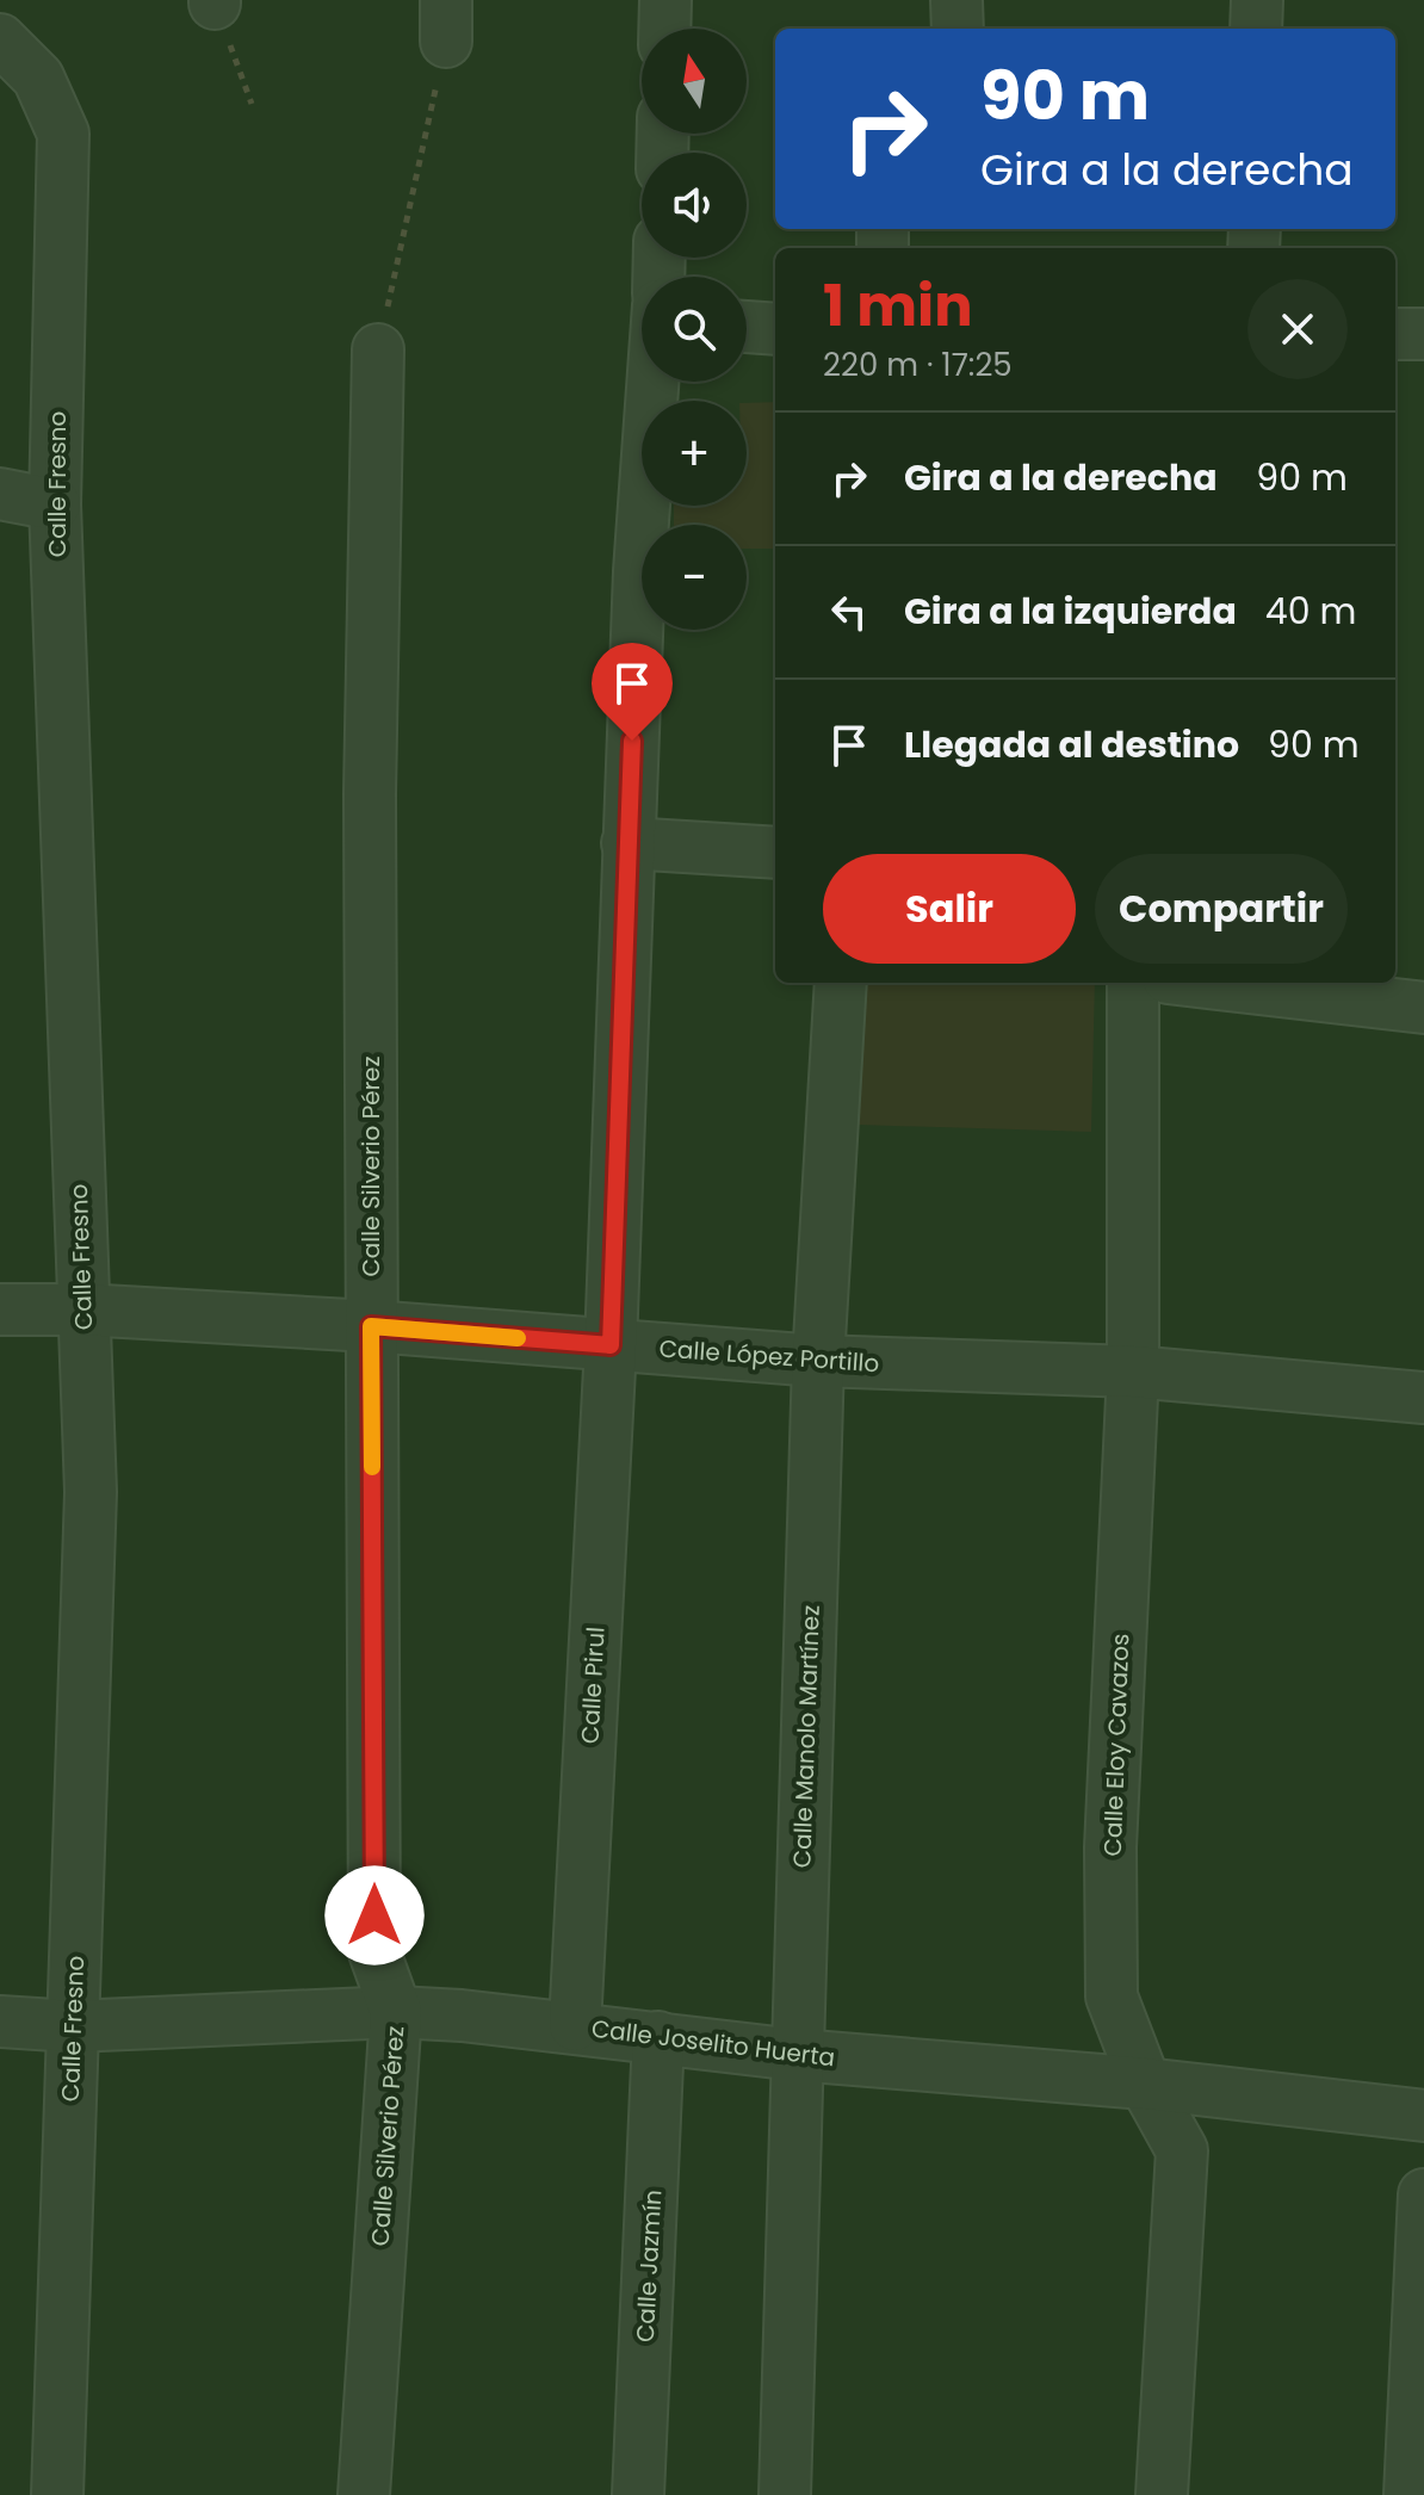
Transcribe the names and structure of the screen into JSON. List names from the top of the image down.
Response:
{
  "streets": {
    "street": [
      "Calle Fresno",
      "Calle Silverio Pérez",
      "Calle López Portillo",
      "Calle Pirul",
      "Calle Manolo Martínez",
      "Calle Eloy Cavazos",
      "Calle Joselito Huerta",
      "Calle Jazmín"
    ]
  },
  "crossings": [
    ["Calle Fresno", "Calle López Portillo"],
    ["Calle Fresno", "Calle Joselito Huerta"],
    ["Calle Silverio Pérez", "Calle López Portillo"],
    ["Calle Silverio Pérez", "Calle Joselito Huerta"],
    ["Calle López Portillo", "Calle Pirul"],
    ["Calle López Portillo", "Calle Manolo Martínez"],
    ["Calle López Portillo", "Calle Eloy Cavazos"],
    ["Calle Pirul", "Calle Joselito Huerta"],
    ["Calle Manolo Martínez", "Calle Joselito Huerta"],
    ["Calle Eloy Cavazos", "Calle Joselito Huerta"],
    ["Calle Joselito Huerta", "Calle Jazmín"]
  ],
  "north": "top",
  "page": {
    "map_buttons": ["+", "−"],
    "turn": ["90 m", "Gira a la derecha"],
    "heading": ["1 min", "220 m · 17:25"],
    "list": [
      {
        "name": "Gira a la derecha",
        "value": "90 m"
      },
      {
        "name": "Gira a la izquierda",
        "value": "40 m"
      },
      {
        "name": "Llegada al destino",
        "value": "90 m"
      }
    ],
    "buttons": ["Salir", "Compartir"]
  }
}
